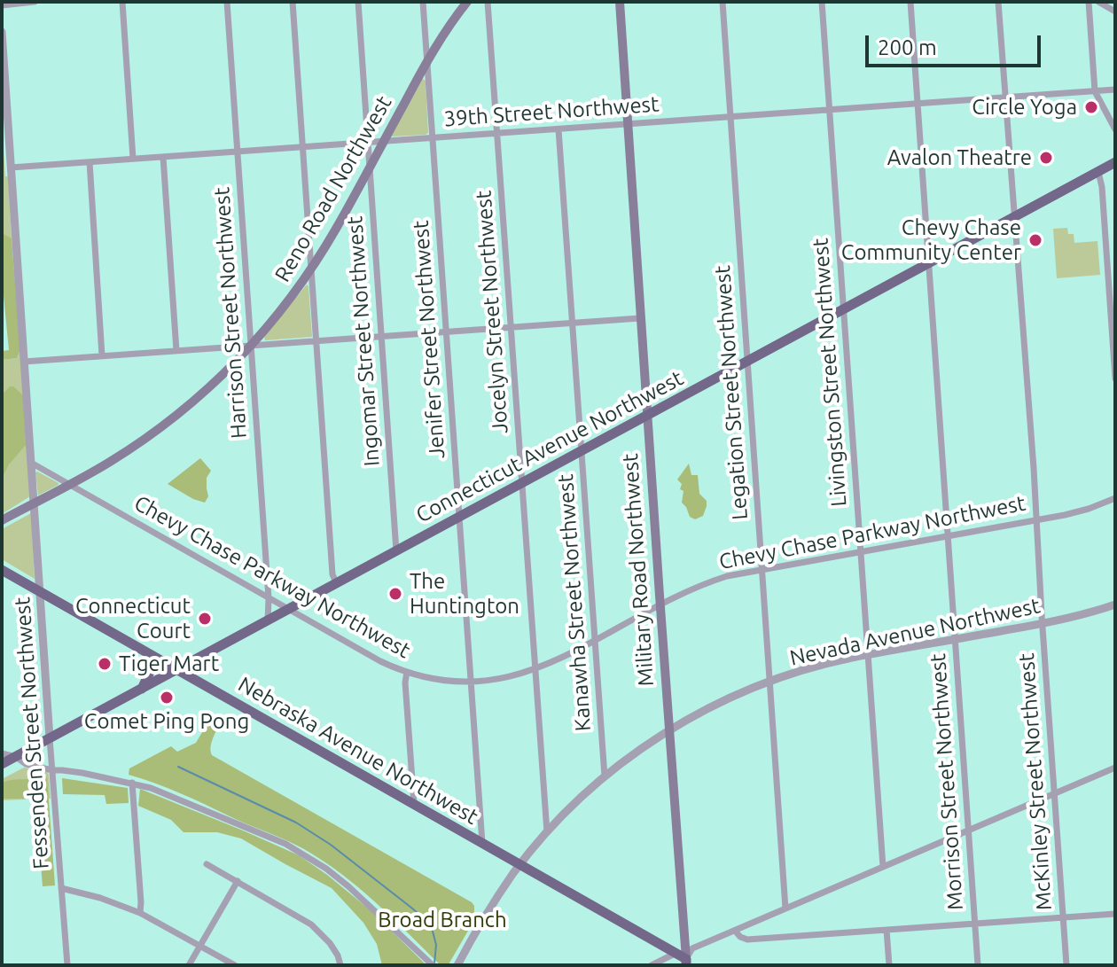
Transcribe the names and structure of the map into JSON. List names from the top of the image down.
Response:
{
  "streets": {
    "main road": [
      "Reno Road Northwest",
      "Connecticut Avenue Northwest",
      "Military Road Northwest",
      "Nebraska Avenue Northwest"
    ],
    "street": [
      "39th Street Northwest",
      "Jocelyn Street Northwest",
      "Harrison Street Northwest",
      "Jenifer Street Northwest",
      "Ingomar Street Northwest",
      "Livingston Street Northwest",
      "Legation Street Northwest",
      "Chevy Chase Parkway Northwest",
      "Kanawha Street Northwest",
      "Nevada Avenue Northwest",
      "Fessenden Street Northwest",
      "Morrison Street Northwest",
      "McKinley Street Northwest"
    ]
  },
  "crossings": [
    ["39th Street Northwest", "Reno Road Northwest"],
    ["39th Street Northwest", "Jocelyn Street Northwest"],
    ["39th Street Northwest", "Harrison Street Northwest"],
    ["39th Street Northwest", "Jenifer Street Northwest"],
    ["39th Street Northwest", "Ingomar Street Northwest"],
    ["39th Street Northwest", "Livingston Street Northwest"],
    ["39th Street Northwest", "Legation Street Northwest"],
    ["39th Street Northwest", "Military Road Northwest"],
    ["39th Street Northwest", "Kanawha Street Northwest"],
    ["39th Street Northwest", "Fessenden Street Northwest"],
    ["39th Street Northwest", "Morrison Street Northwest"],
    ["39th Street Northwest", "McKinley Street Northwest"],
    ["Reno Road Northwest", "Harrison Street Northwest"],
    ["Reno Road Northwest", "Jenifer Street Northwest"],
    ["Reno Road Northwest", "Ingomar Street Northwest"],
    ["Reno Road Northwest", "Chevy Chase Parkway Northwest"],
    ["Reno Road Northwest", "Fessenden Street Northwest"],
    ["Jocelyn Street Northwest", "Connecticut Avenue Northwest"],
    ["Jocelyn Street Northwest", "Chevy Chase Parkway Northwest"],
    ["Jocelyn Street Northwest", "Nevada Avenue Northwest"],
    ["Harrison Street Northwest", "Connecticut Avenue Northwest"],
    ["Harrison Street Northwest", "Chevy Chase Parkway Northwest"],
    ["Jenifer Street Northwest", "Connecticut Avenue Northwest"],
    ["Jenifer Street Northwest", "Chevy Chase Parkway Northwest"],
    ["Jenifer Street Northwest", "Nebraska Avenue Northwest"],
    ["Ingomar Street Northwest", "Connecticut Avenue Northwest"],
    ["Livingston Street Northwest", "Connecticut Avenue Northwest"],
    ["Livingston Street Northwest", "Chevy Chase Parkway Northwest"],
    ["Livingston Street Northwest", "Nevada Avenue Northwest"],
    ["Legation Street Northwest", "Connecticut Avenue Northwest"],
    ["Legation Street Northwest", "Chevy Chase Parkway Northwest"],
    ["Legation Street Northwest", "Nevada Avenue Northwest"],
    ["Connecticut Avenue Northwest", "Chevy Chase Parkway Northwest"],
    ["Connecticut Avenue Northwest", "Military Road Northwest"],
    ["Connecticut Avenue Northwest", "Kanawha Street Northwest"],
    ["Connecticut Avenue Northwest", "Fessenden Street Northwest"],
    ["Connecticut Avenue Northwest", "Nebraska Avenue Northwest"],
    ["Connecticut Avenue Northwest", "Morrison Street Northwest"],
    ["Connecticut Avenue Northwest", "McKinley Street Northwest"],
    ["Chevy Chase Parkway Northwest", "Military Road Northwest"],
    ["Chevy Chase Parkway Northwest", "Kanawha Street Northwest"],
    ["Chevy Chase Parkway Northwest", "Fessenden Street Northwest"],
    ["Chevy Chase Parkway Northwest", "Morrison Street Northwest"],
    ["Chevy Chase Parkway Northwest", "McKinley Street Northwest"],
    ["Military Road Northwest", "Nevada Avenue Northwest"],
    ["Military Road Northwest", "Nebraska Avenue Northwest"],
    ["Kanawha Street Northwest", "Nevada Avenue Northwest"],
    ["Nevada Avenue Northwest", "Nebraska Avenue Northwest"],
    ["Nevada Avenue Northwest", "Morrison Street Northwest"],
    ["Nevada Avenue Northwest", "McKinley Street Northwest"],
    ["Fessenden Street Northwest", "Nebraska Avenue Northwest"]
  ],
  "parks": ["Broad Branch"],
  "places": [
    "Circle Yoga",
    "Avalon Theatre",
    "Chevy Chase Community Center",
    "The Huntington",
    "Connecticut Court",
    "Tiger Mart",
    "Comet Ping Pong"
  ],
  "scale_bar": "200 m"
}
